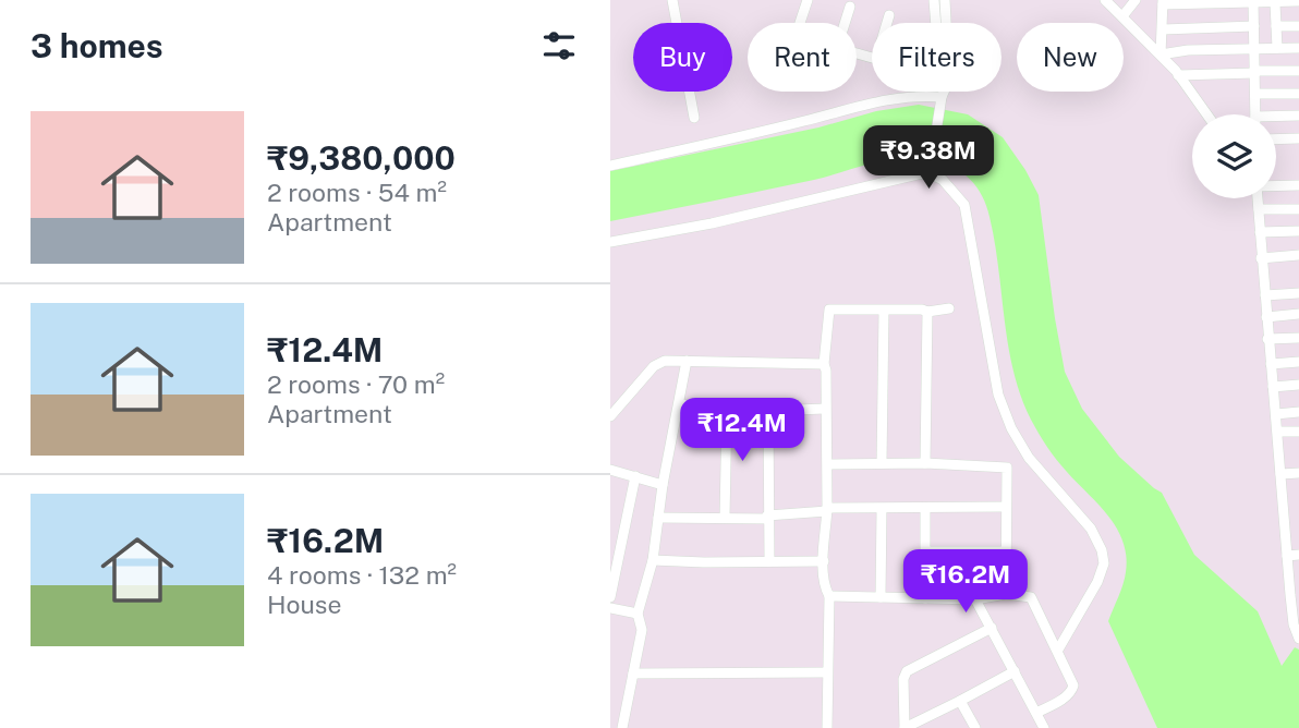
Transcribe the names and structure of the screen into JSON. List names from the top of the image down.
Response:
{
  "page": {
    "heading": "3 homes",
    "chip": [
      "Buy",
      "Rent",
      "Filters",
      "New"
    ],
    "list": [
      {
        "name": "₹9,380,000",
        "note": "2 rooms · 54 m² · Apartment"
      },
      {
        "name": "₹12.4M",
        "note": "2 rooms · 70 m² · Apartment"
      },
      {
        "name": "₹16.2M",
        "note": "4 rooms · 132 m² · House"
      }
    ],
    "price": ["₹9.38M", "₹12.4M", "₹16.2M"]
  }
}
